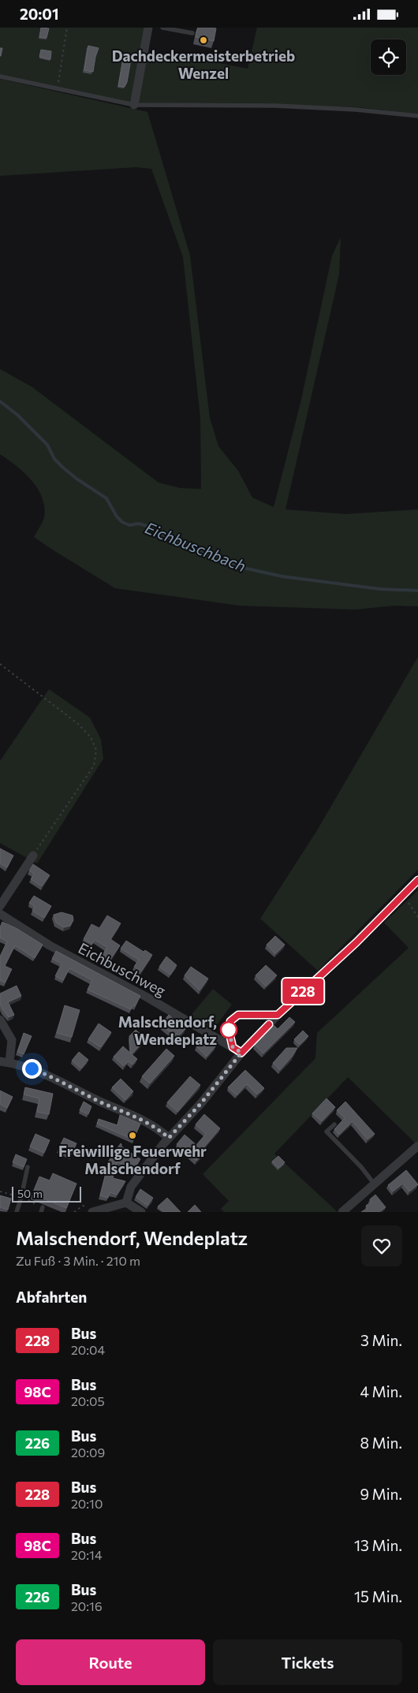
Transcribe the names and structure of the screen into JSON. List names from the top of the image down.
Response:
{
  "streets": {
    "street": ["Eichbuschweg"]
  },
  "water": ["Eichbuschbach"],
  "places": ["Dachdeckermeisterbetrieb Wenzel", "Malschendorf, Wendeplatz", "Freiwillige Feuerwehr Malschendorf"],
  "lines": ["bus line 228"],
  "scale_bar": "50 m",
  "page": {
    "status": "20:01",
    "on_map": "228",
    "scale": "50 m",
    "heading": [
      ["Malschendorf, Wendeplatz", "Zu Fuß · 3 Min. · 210 m"],
      "Abfahrten"
    ],
    "list": [
      {
        "mark": "228",
        "name": "Bus",
        "note": "20:04",
        "value": "3 Min."
      },
      {
        "mark": "98C",
        "name": "Bus",
        "note": "20:05",
        "value": "4 Min."
      },
      {
        "mark": "226",
        "name": "Bus",
        "note": "20:09",
        "value": "8 Min."
      },
      {
        "mark": "228",
        "name": "Bus",
        "note": "20:10",
        "value": "9 Min."
      },
      {
        "mark": "98C",
        "name": "Bus",
        "note": "20:14",
        "value": "13 Min."
      },
      {
        "mark": "226",
        "name": "Bus",
        "note": "20:16",
        "value": "15 Min."
      }
    ],
    "buttons": ["Route", "Tickets"]
  }
}
